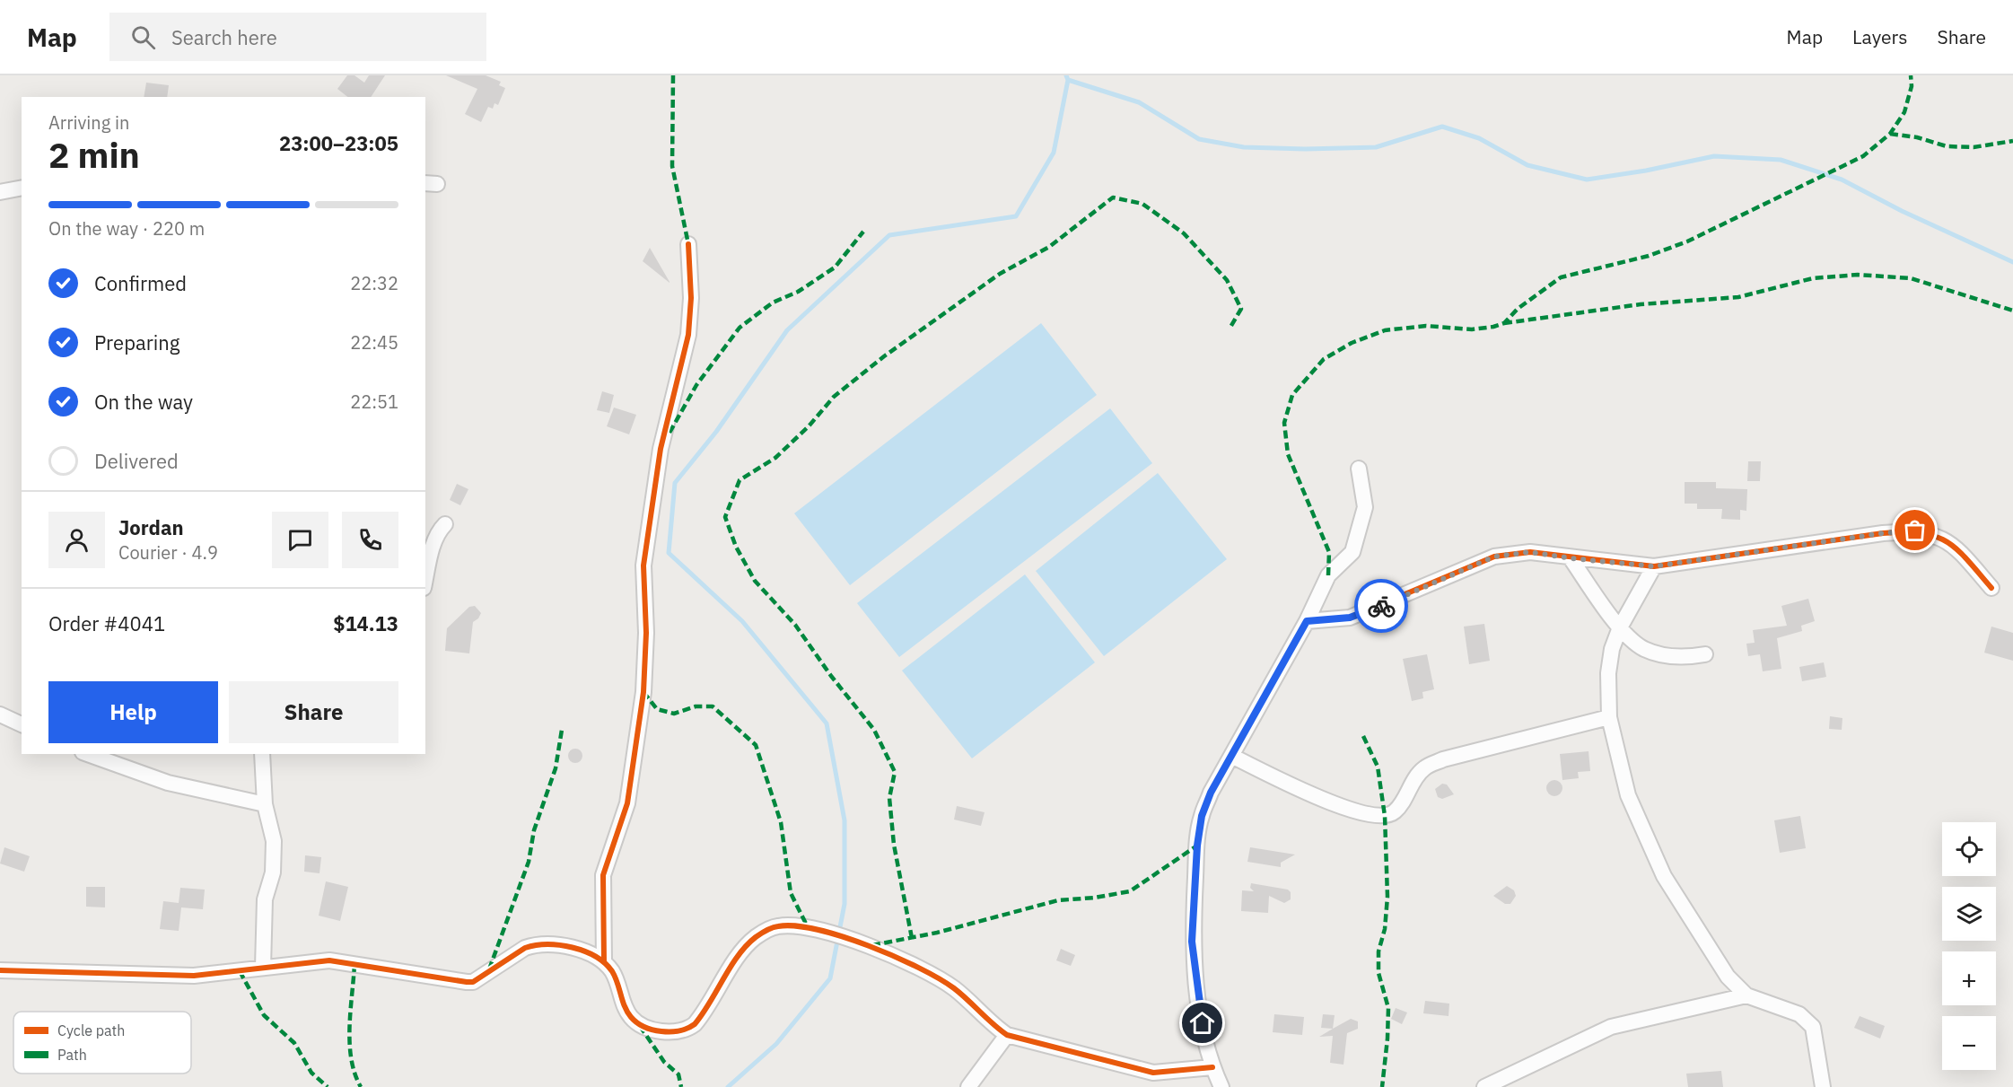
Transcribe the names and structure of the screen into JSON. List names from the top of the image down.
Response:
{
  "legend": ["Cycle path", "Path"],
  "page": {
    "header": "Map",
    "search": "Search here",
    "nav": ["Map", "Layers", "Share"],
    "heading": ["2 min", "Arriving in", "23:00–23:05"],
    "panel": [
      "Jordan",
      "Courier · 4.9",
      "Order #4041",
      "$14.13"
    ],
    "bar": "On the way · 220 m",
    "list": [
      ["Confirmed", "22:32"],
      ["Preparing", "22:45"],
      ["On the way", "22:51"],
      "Delivered"
    ],
    "buttons": ["Help", "Share"],
    "map_buttons": ["+", "−"]
  }
}
